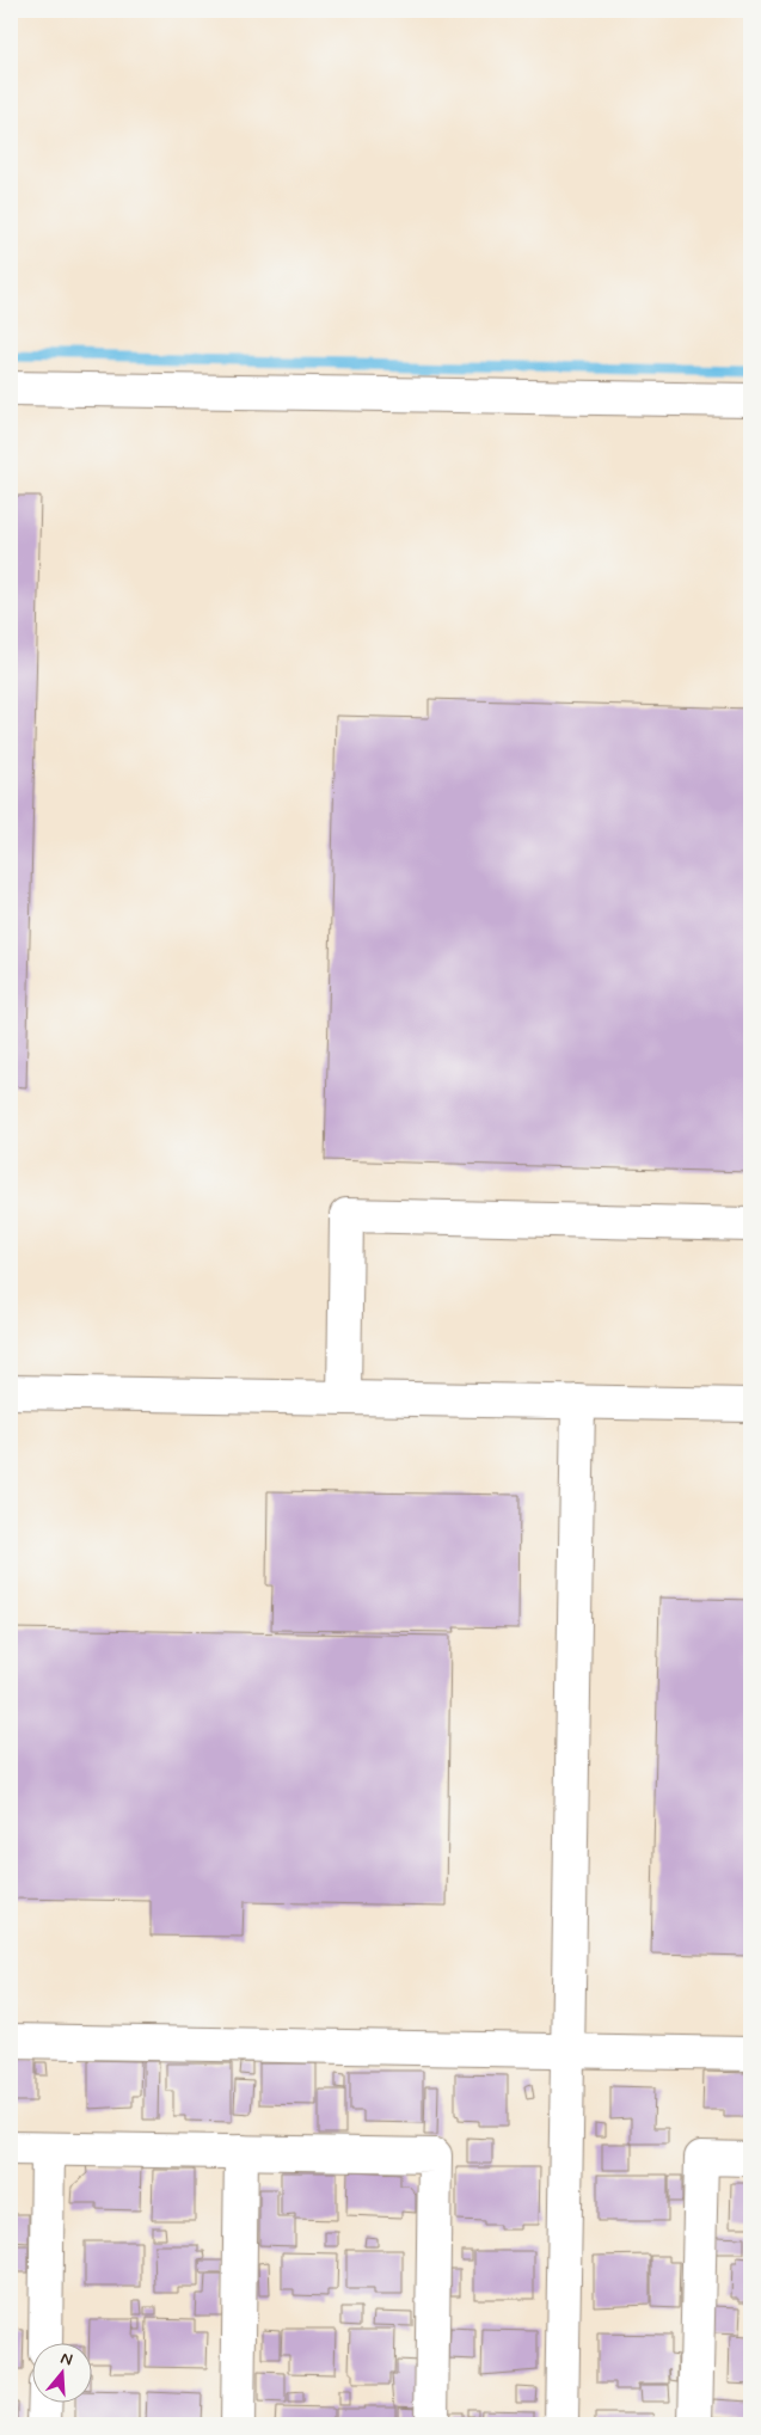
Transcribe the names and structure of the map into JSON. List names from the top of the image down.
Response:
{
  "north": "top"
}
